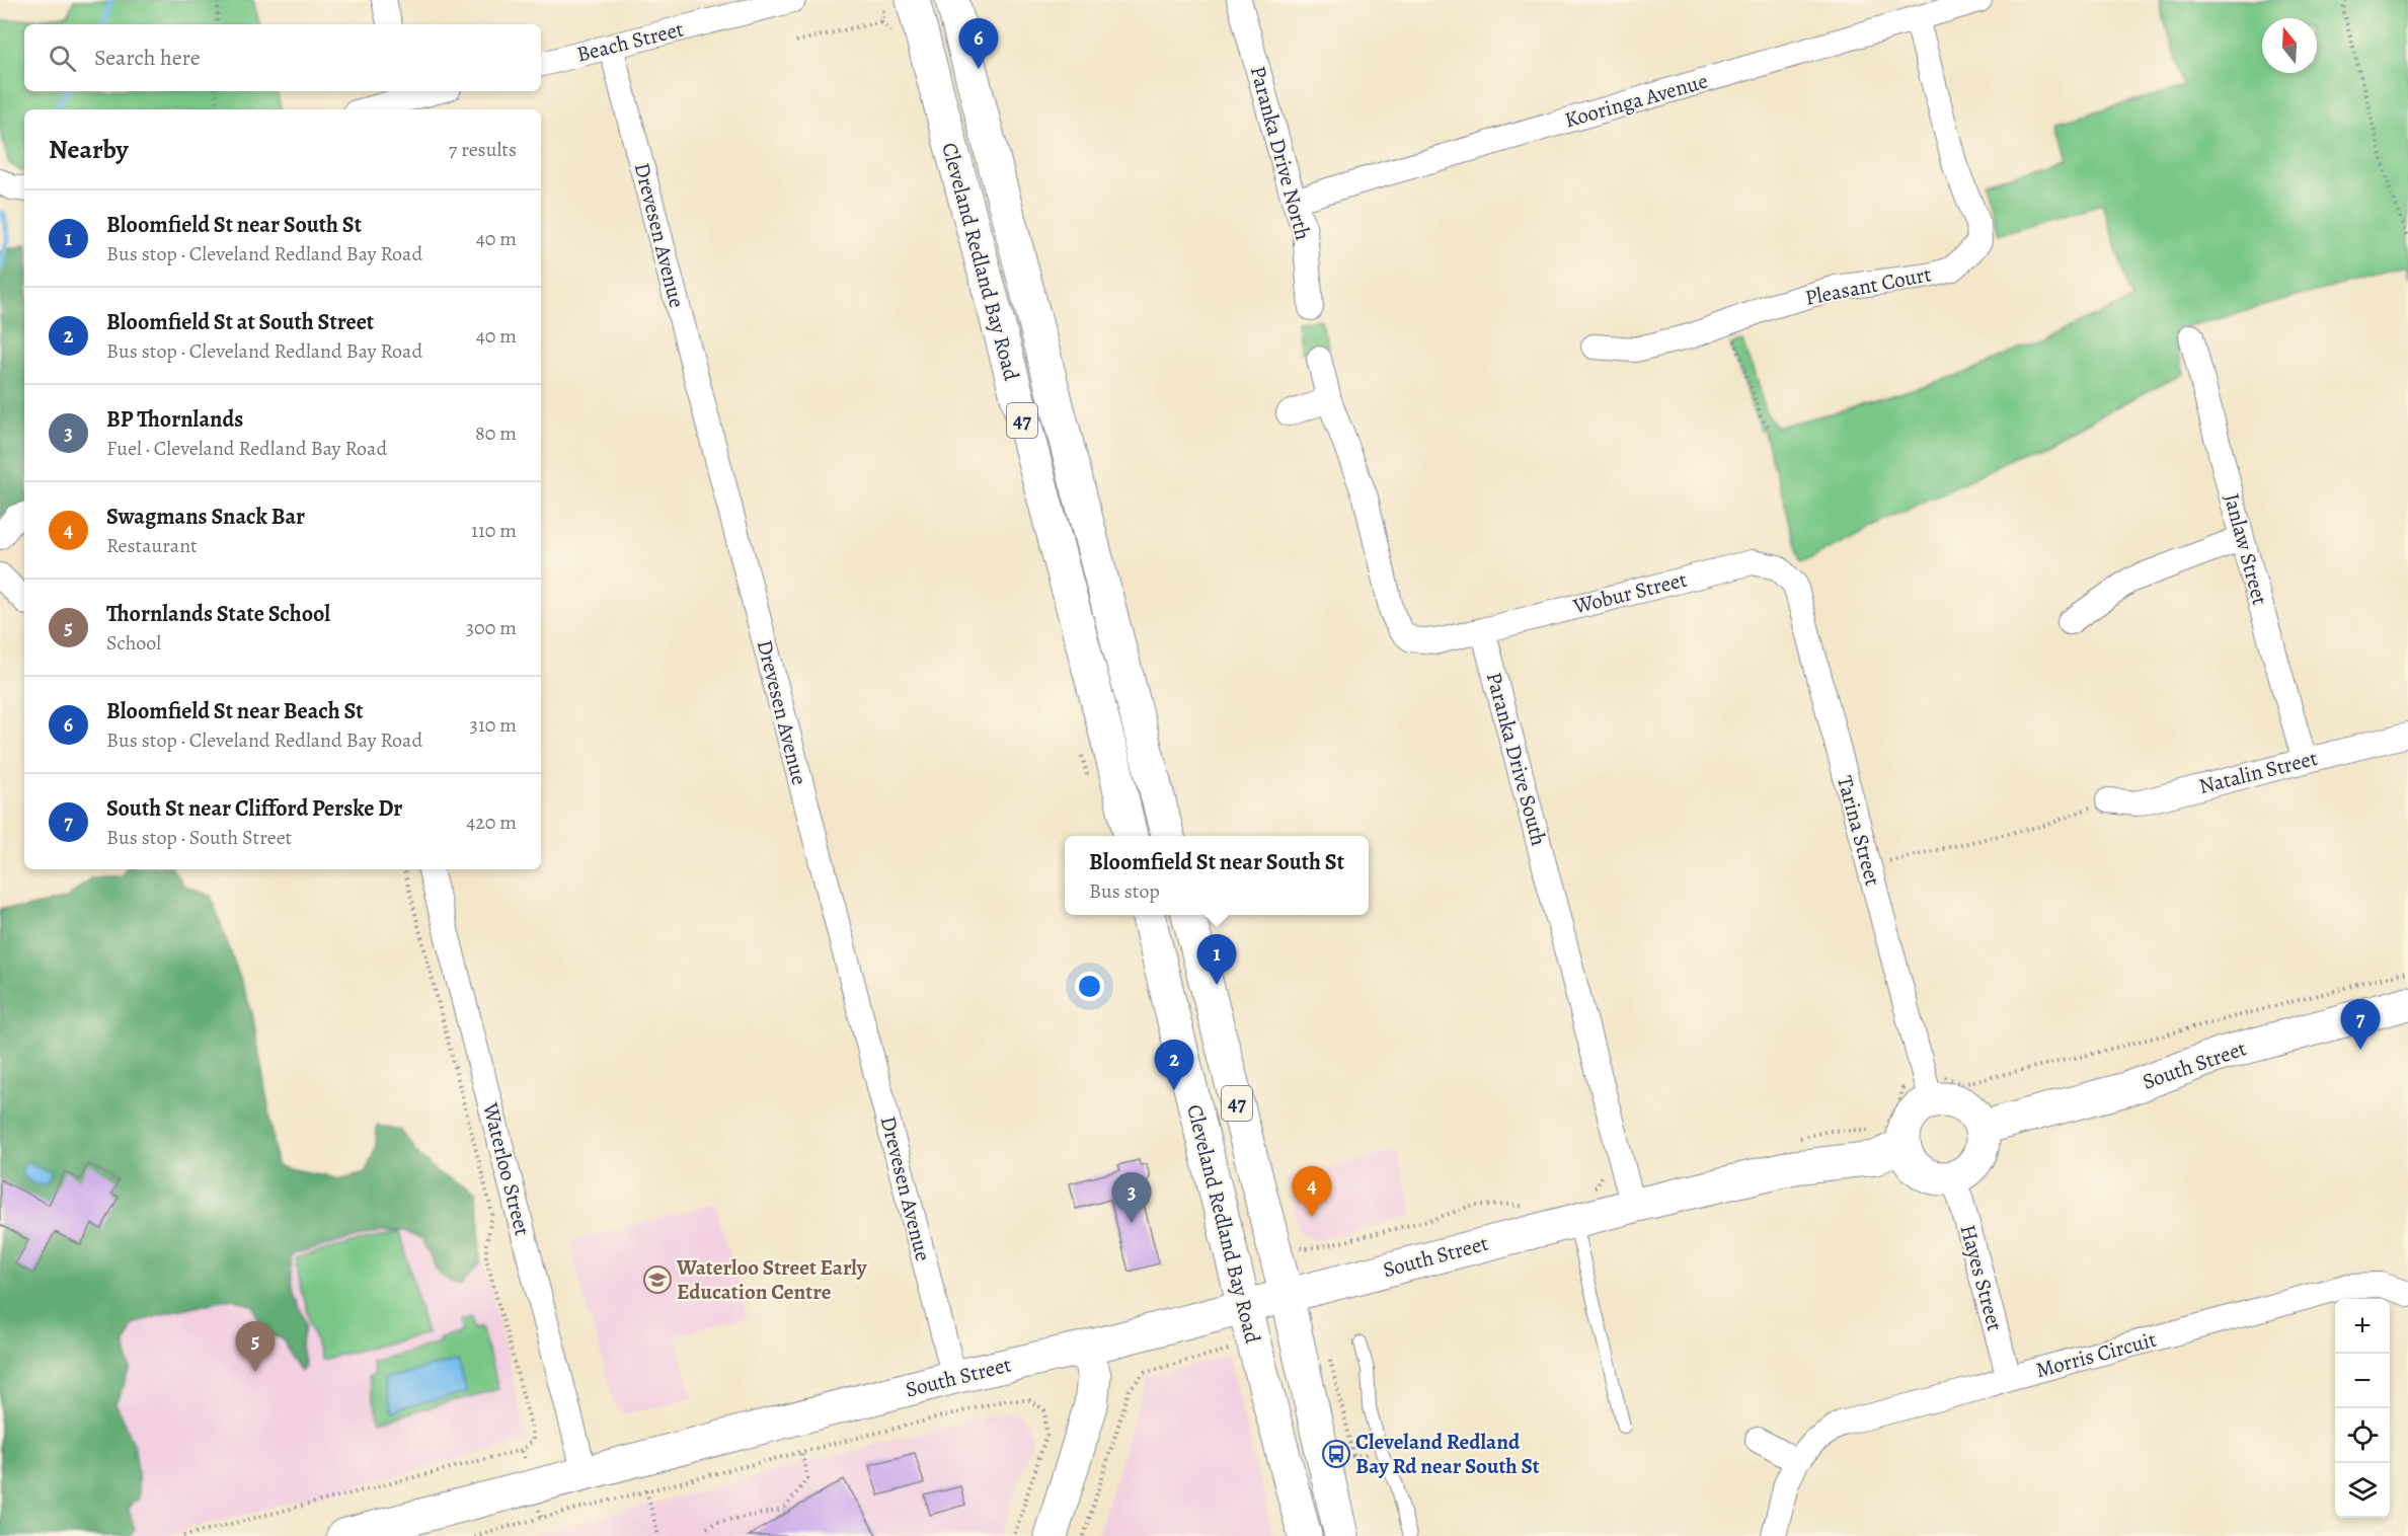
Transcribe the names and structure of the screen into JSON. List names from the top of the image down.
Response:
{
  "streets": {
    "main road": ["Cleveland Redland Bay Road", "47", "South Street"],
    "street": [
      "Beach Street",
      "Kooringa Avenue",
      "Paranka Drive North",
      "Drevesen Avenue",
      "Pleasant Court",
      "Janlaw Street",
      "Wobur Street",
      "Paranka Drive South",
      "Natalin Street",
      "Tarina Street",
      "Waterloo Street",
      "Hayes Street",
      "Morris Circuit"
    ]
  },
  "crossings": [
    ["Beach Street", "Drevesen Avenue"],
    ["Kooringa Avenue", "Paranka Drive North"],
    ["Kooringa Avenue", "Pleasant Court"],
    ["Drevesen Avenue", "South Street"],
    ["Cleveland Redland Bay Road", "South Street"],
    ["Janlaw Street", "Natalin Street"],
    ["Wobur Street", "Paranka Drive South"],
    ["Wobur Street", "Tarina Street"],
    ["Paranka Drive South", "South Street"],
    ["South Street", "Waterloo Street"],
    ["Hayes Street", "Morris Circuit"]
  ],
  "places": {
    "school or university": ["Waterloo Street Early Education Centre"],
    "bus stop": ["Cleveland Redland Bay Rd near South St"]
  },
  "north": "top",
  "page": {
    "pins": [
      "6",
      "1",
      "7",
      "2",
      "4",
      "3",
      "5"
    ],
    "search": "Search here",
    "heading": ["Nearby", "7 results"],
    "list": [
      {
        "mark": "1",
        "name": "Bloomfield St near South St",
        "note": "Bus stop · Cleveland Redland Bay Road",
        "value": "40 m"
      },
      {
        "mark": "2",
        "name": "Bloomfield St at South Street",
        "note": "Bus stop · Cleveland Redland Bay Road",
        "value": "40 m"
      },
      {
        "mark": "3",
        "name": "BP Thornlands",
        "note": "Fuel · Cleveland Redland Bay Road",
        "value": "80 m"
      },
      {
        "mark": "4",
        "name": "Swagmans Snack Bar",
        "note": "Restaurant",
        "value": "110 m"
      },
      {
        "mark": "5",
        "name": "Thornlands State School",
        "note": "School",
        "value": "300 m"
      },
      {
        "mark": "6",
        "name": "Bloomfield St near Beach St",
        "note": "Bus stop · Cleveland Redland Bay Road",
        "value": "310 m"
      },
      {
        "mark": "7",
        "name": "South St near Clifford Perske Dr",
        "note": "Bus stop · South Street",
        "value": "420 m"
      }
    ],
    "popup": ["Bloomfield St near South St", "Bus stop"],
    "map_buttons": ["+", "−"]
  }
}
